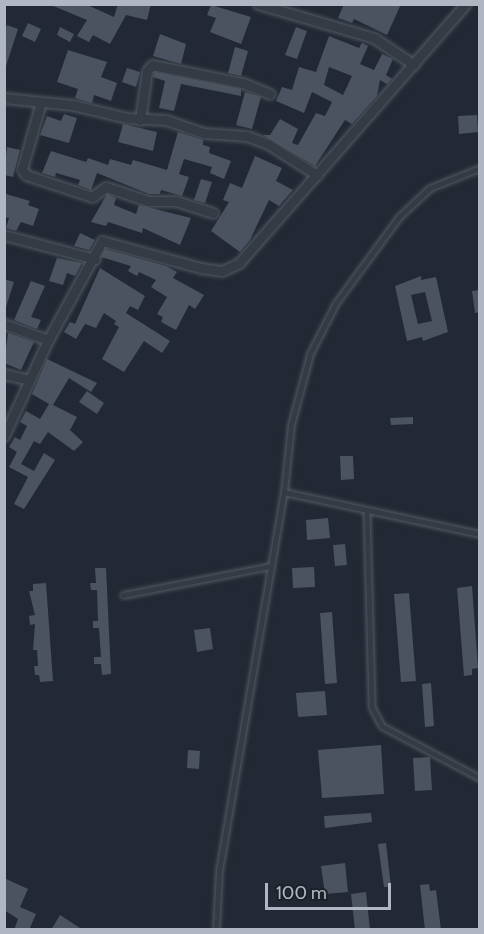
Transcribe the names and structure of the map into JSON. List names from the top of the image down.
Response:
{
  "scale_bar": "100 m"
}
